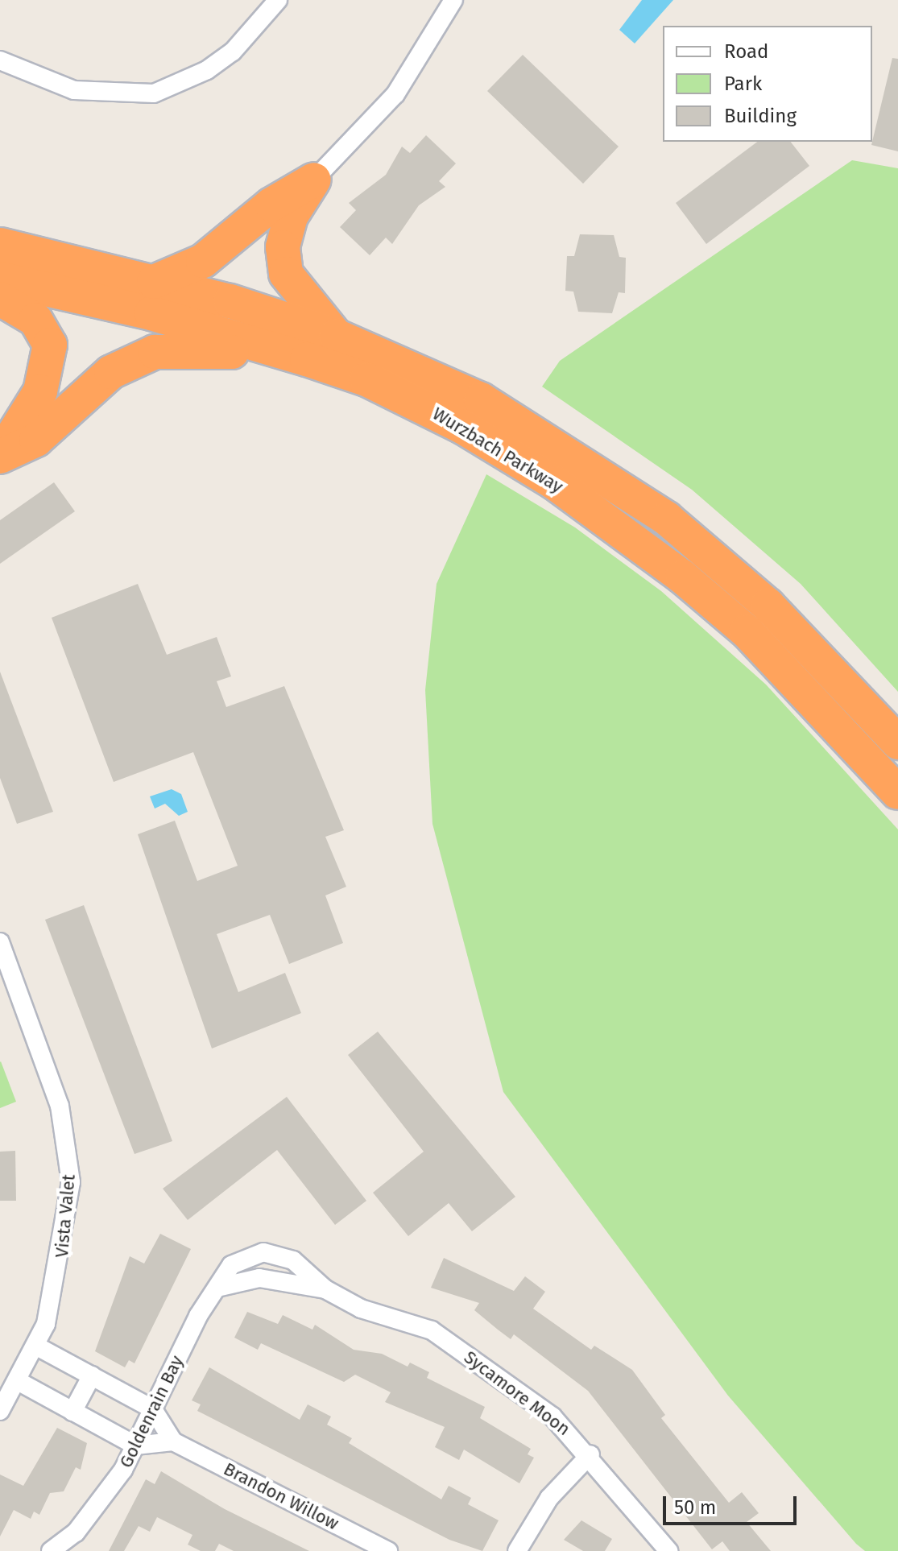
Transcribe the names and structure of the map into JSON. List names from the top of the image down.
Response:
{
  "streets": {
    "highway": ["Wurzbach Parkway"],
    "street": [
      "Vista Valet",
      "Sycamore Moon",
      "Goldenrain Bay",
      "Brandon Willow"
    ]
  },
  "crossings": [
    ["Sycamore Moon", "Goldenrain Bay"]
  ],
  "legend": ["Road", "Park", "Building"],
  "scale_bar": "50 m"
}
